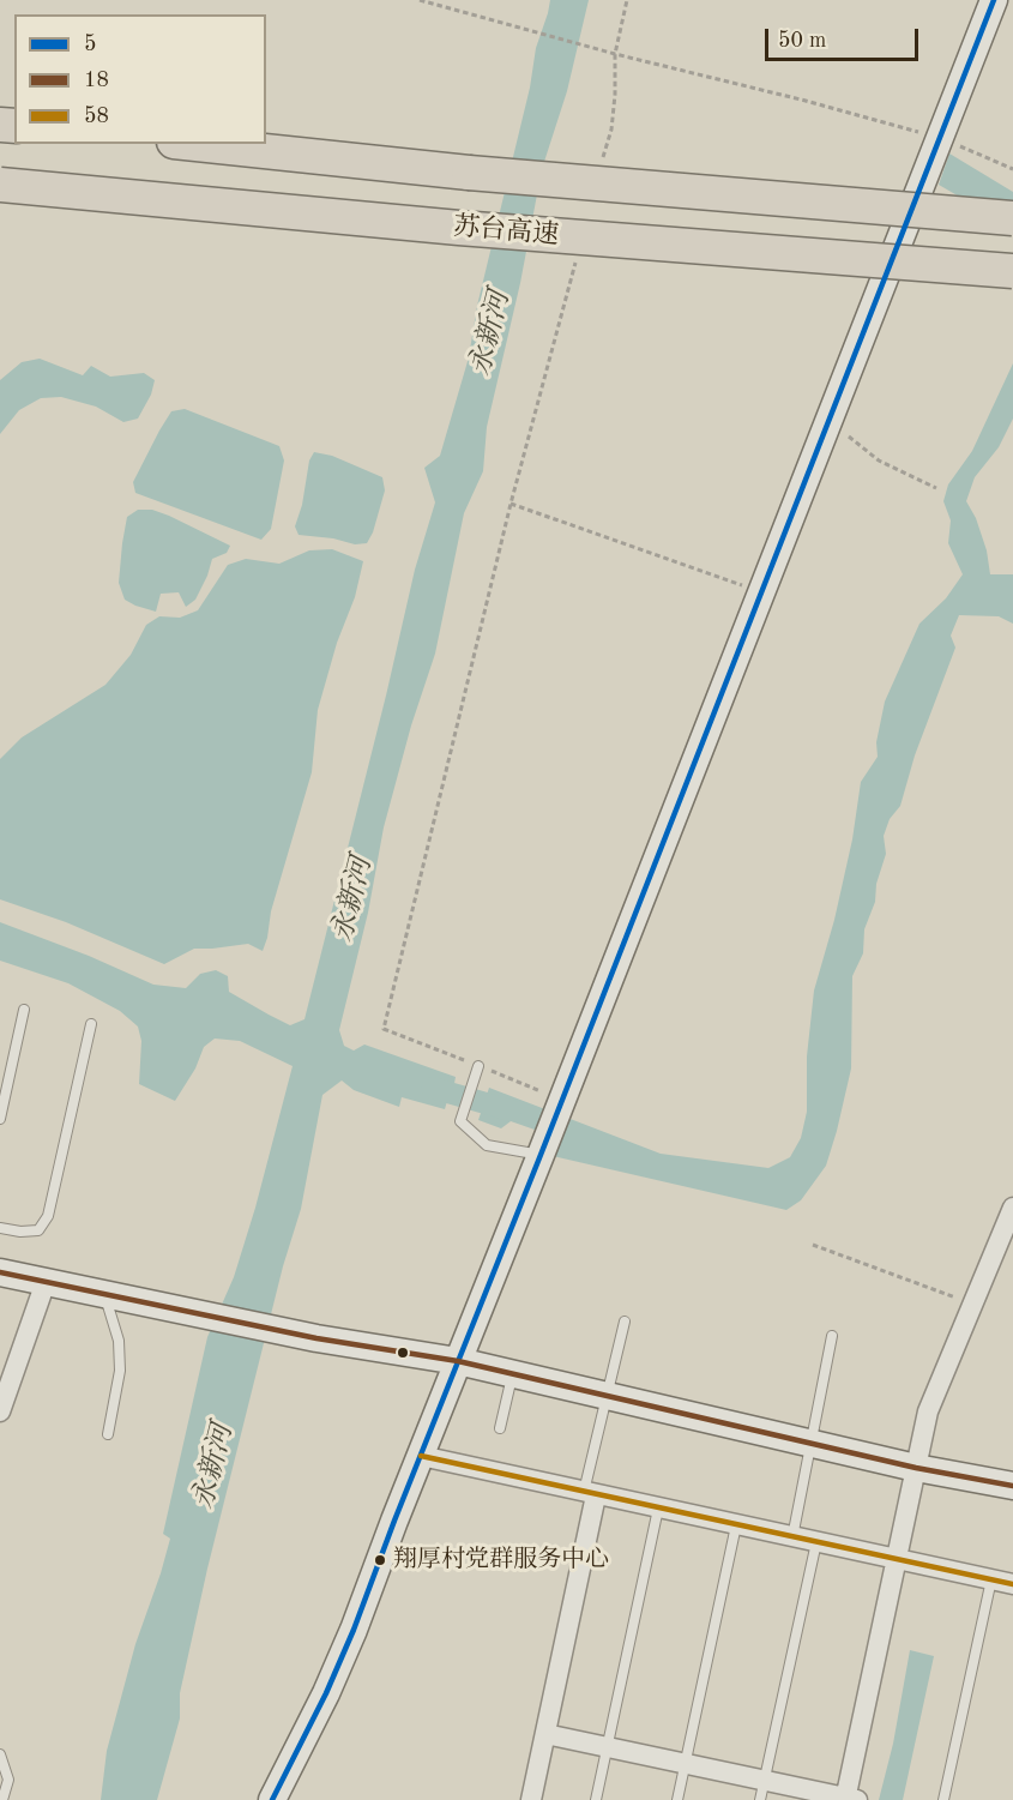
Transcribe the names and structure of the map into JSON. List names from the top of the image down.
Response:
{
  "streets": {
    "highway": ["苏台高速"]
  },
  "water": ["永新河"],
  "places": ["翔厚村党群服务中心"],
  "lines": ["transit line 5", "transit line 18", "transit line 58"],
  "legend": ["5", "18", "58"],
  "scale_bar": "50 m"
}
